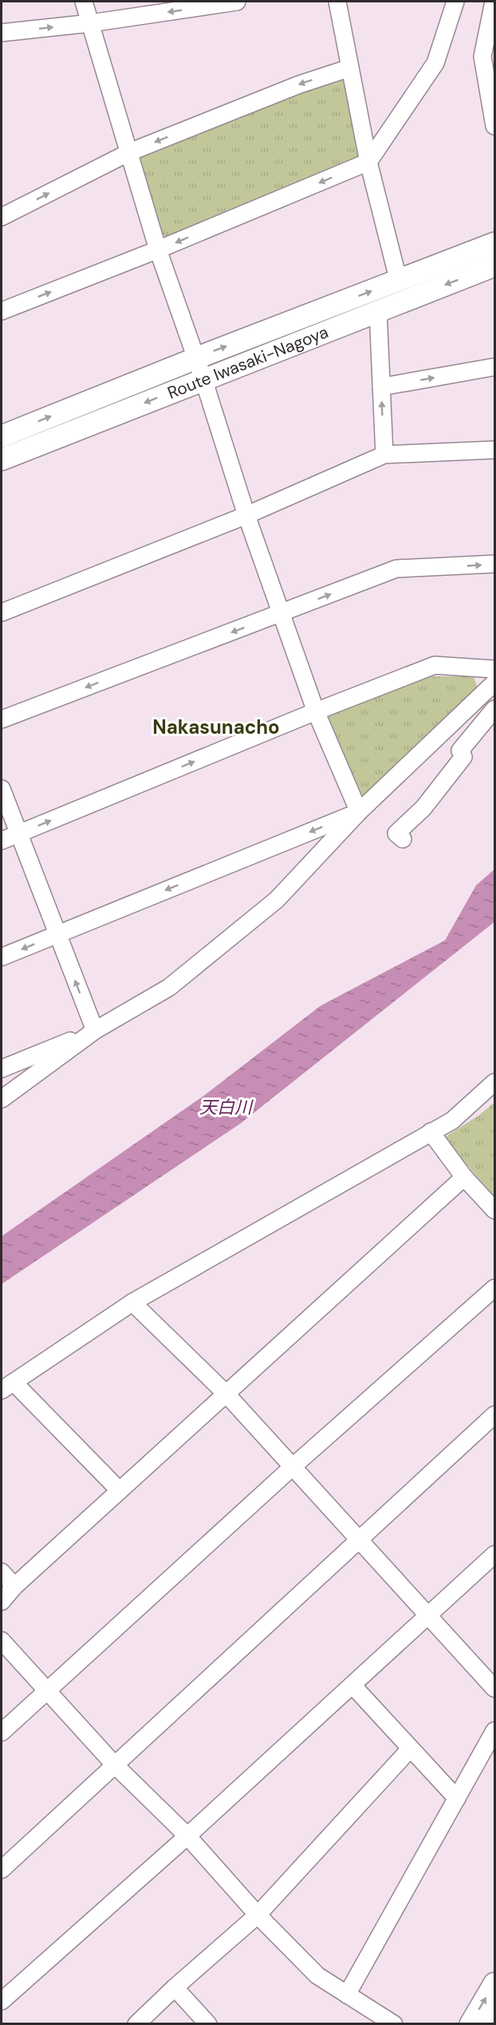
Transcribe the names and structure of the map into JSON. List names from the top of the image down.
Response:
{
  "streets": {
    "main road": ["Route Iwasaki-Nagoya"]
  },
  "districts": ["Nakasunacho"],
  "water": ["天白川"]
}
